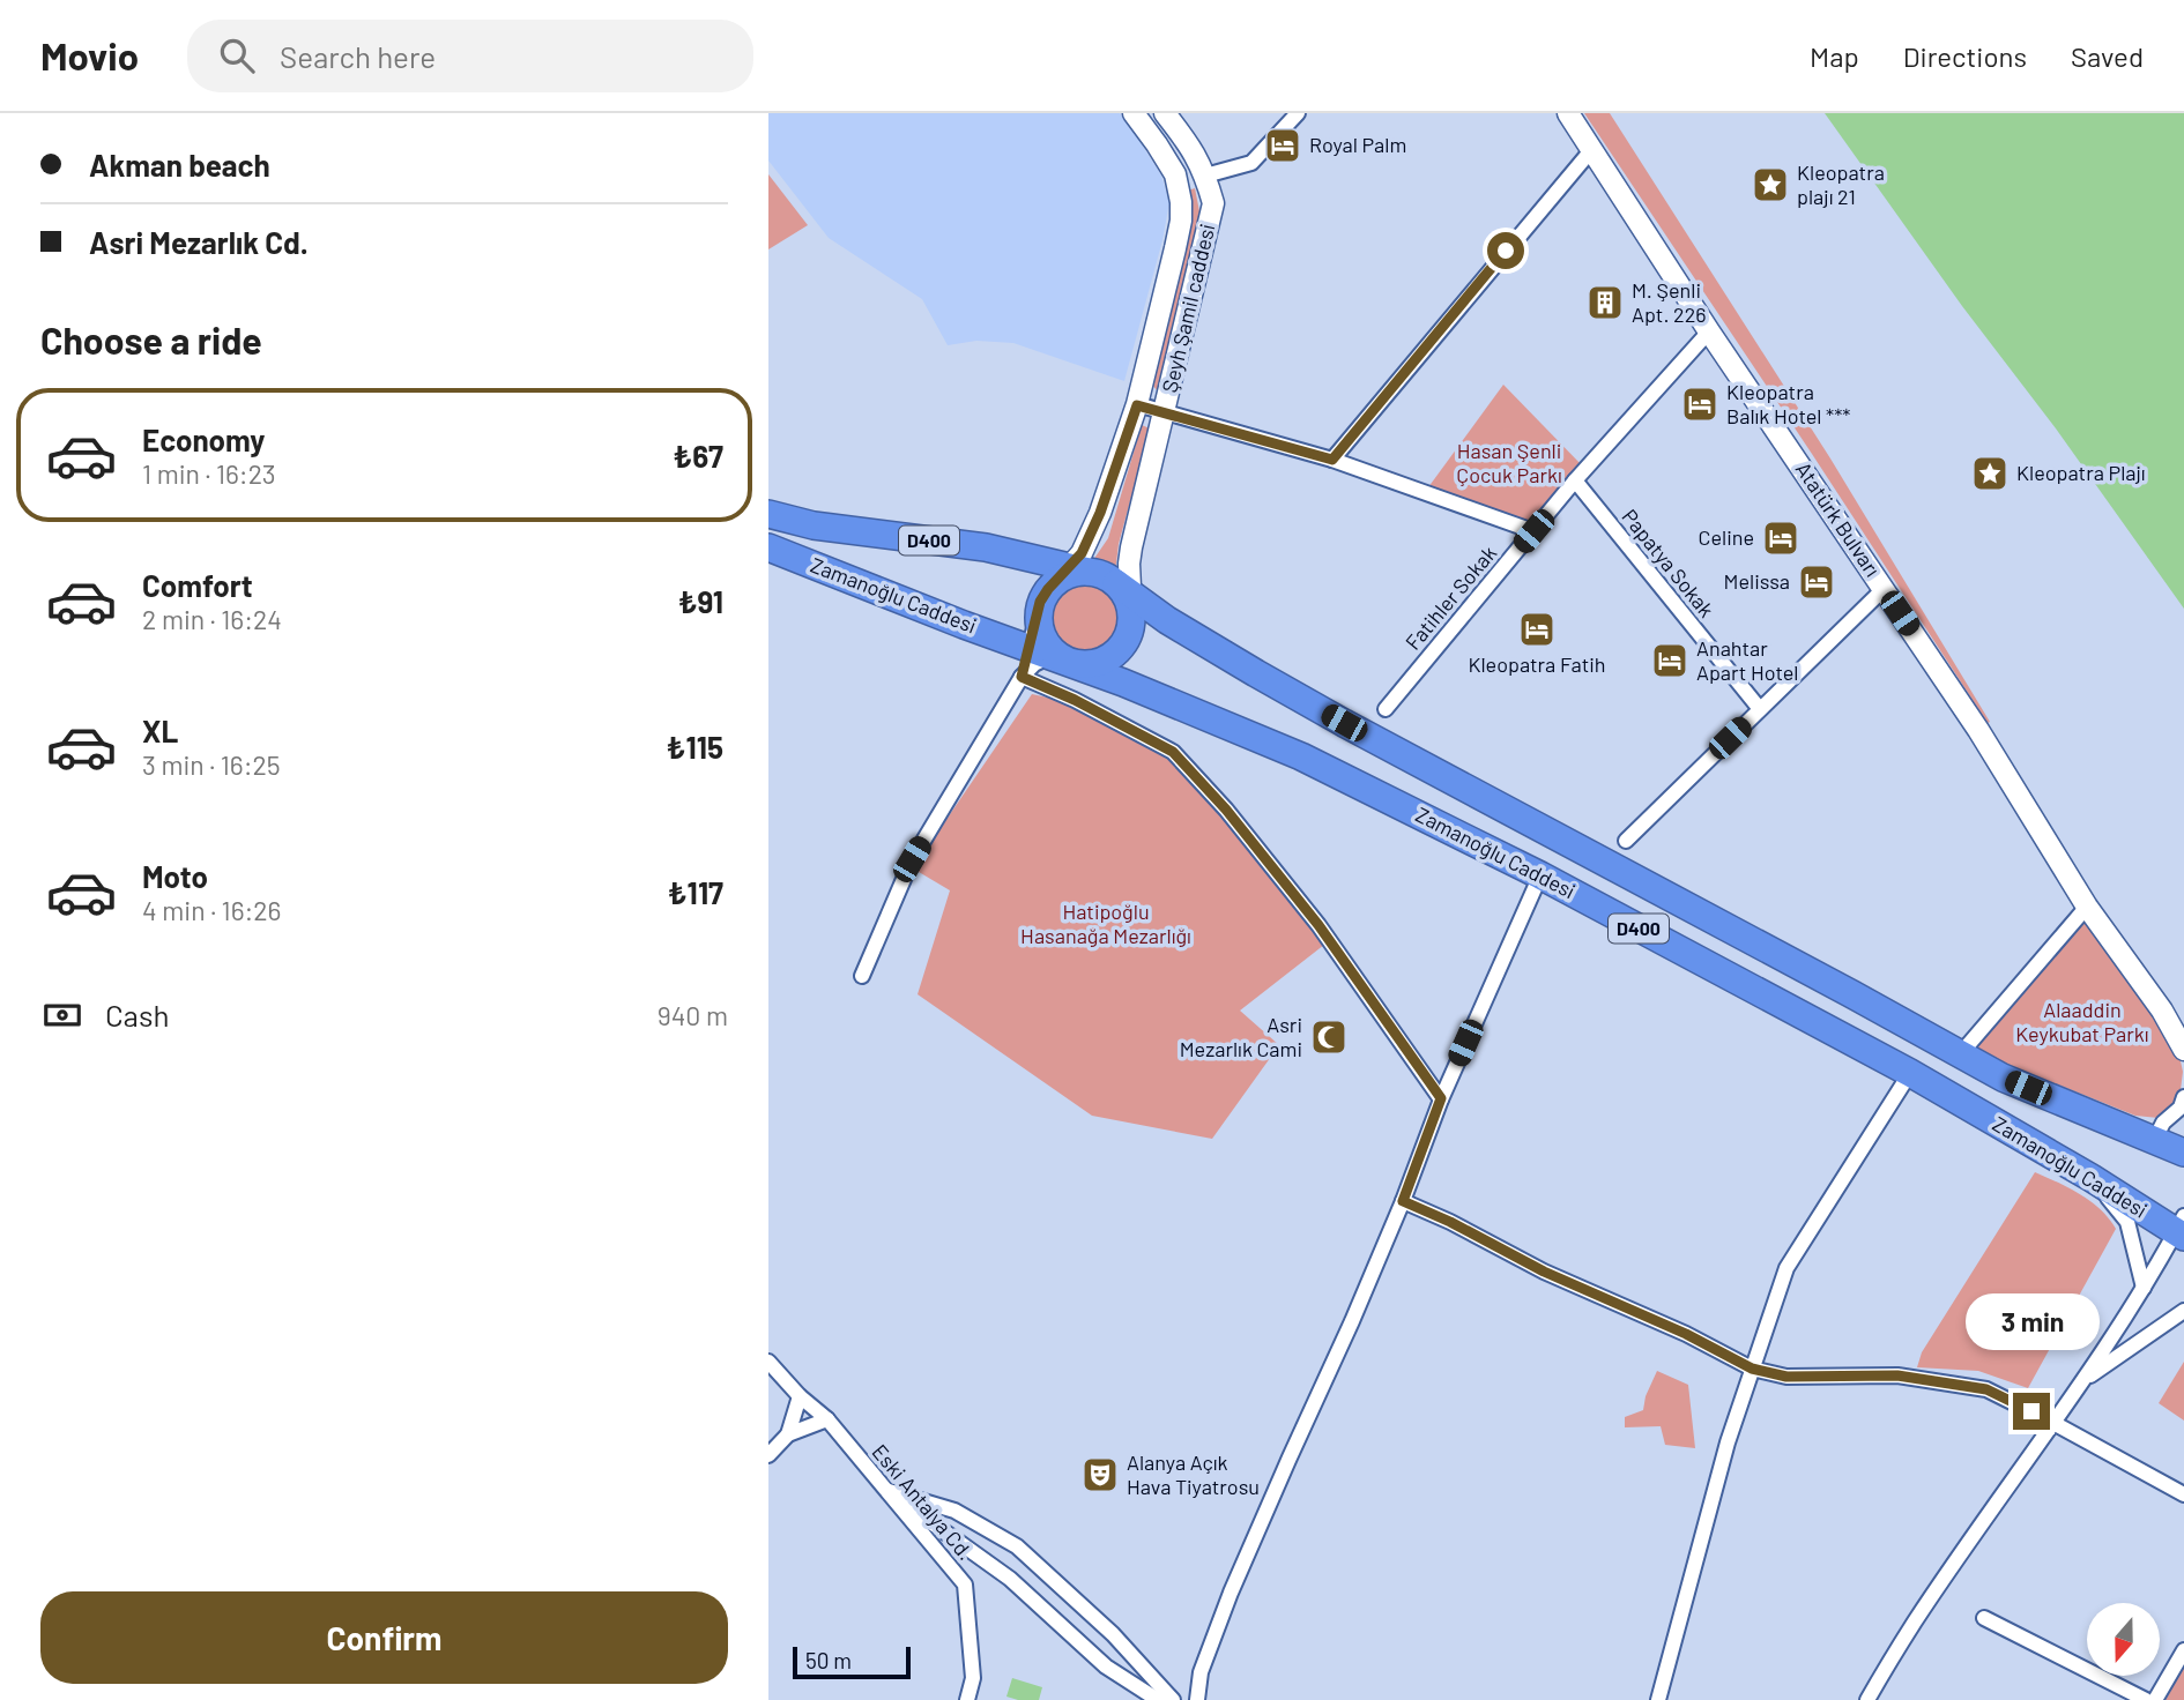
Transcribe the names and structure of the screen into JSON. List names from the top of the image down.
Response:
{
  "streets": {
    "highway": ["D400", "Zamanoğlu Caddesi"],
    "street": [
      "Şeyh Şamil caddesi",
      "Atatürk Bulvarı",
      "Papatya Sokak",
      "Fatihler Sokak",
      "Eski Antalya Cd."
    ]
  },
  "crossings": [
    ["Şeyh Şamil caddesi", "D400"],
    ["Şeyh Şamil caddesi", "Zamanoğlu Caddesi"],
    ["Atatürk Bulvarı", "Fatihler Sokak"],
    ["D400", "Zamanoğlu Caddesi"],
    ["Papatya Sokak", "Fatihler Sokak"]
  ],
  "parks": ["Hasan Şenli Çocuk Parkı", "Hatipoğlu Hasanağa Mezarlığı", "Alaaddin Keykubat Parkı"],
  "places": {
    "hotel": [
      "Royal Palm",
      "Kleopatra Balık Hotel ***",
      "Celine",
      "Melissa",
      "Kleopatra Fatih",
      "Anahtar Apart Hotel"
    ],
    "place": ["Kleopatra plajı 21", "Kleopatra Plajı"],
    "building": ["M. Şenli Apt. 226"],
    "mosque": ["Asri Mezarlık Cami"],
    "theatre": ["Alanya Açık Hava Tiyatrosu"]
  },
  "scale_bar": "50 m",
  "north": "bottom",
  "page": {
    "header": "Movio",
    "search": "Search here",
    "nav": ["Map", "Directions", "Saved"],
    "banner": ["Akman beach", "Asri Mezarlık Cd."],
    "heading": "Choose a ride",
    "list": [
      {
        "name": "Economy",
        "note": "1 min · 16:23",
        "value": "₺67"
      },
      {
        "name": "Comfort",
        "note": "2 min · 16:24",
        "value": "₺91"
      },
      {
        "name": "XL",
        "note": "3 min · 16:25",
        "value": "₺115"
      },
      {
        "name": "Moto",
        "note": "4 min · 16:26",
        "value": "₺117"
      }
    ],
    "pay": ["Cash", "940 m"],
    "bubble": "3 min",
    "buttons": "Confirm",
    "scale": "50 m"
  }
}
